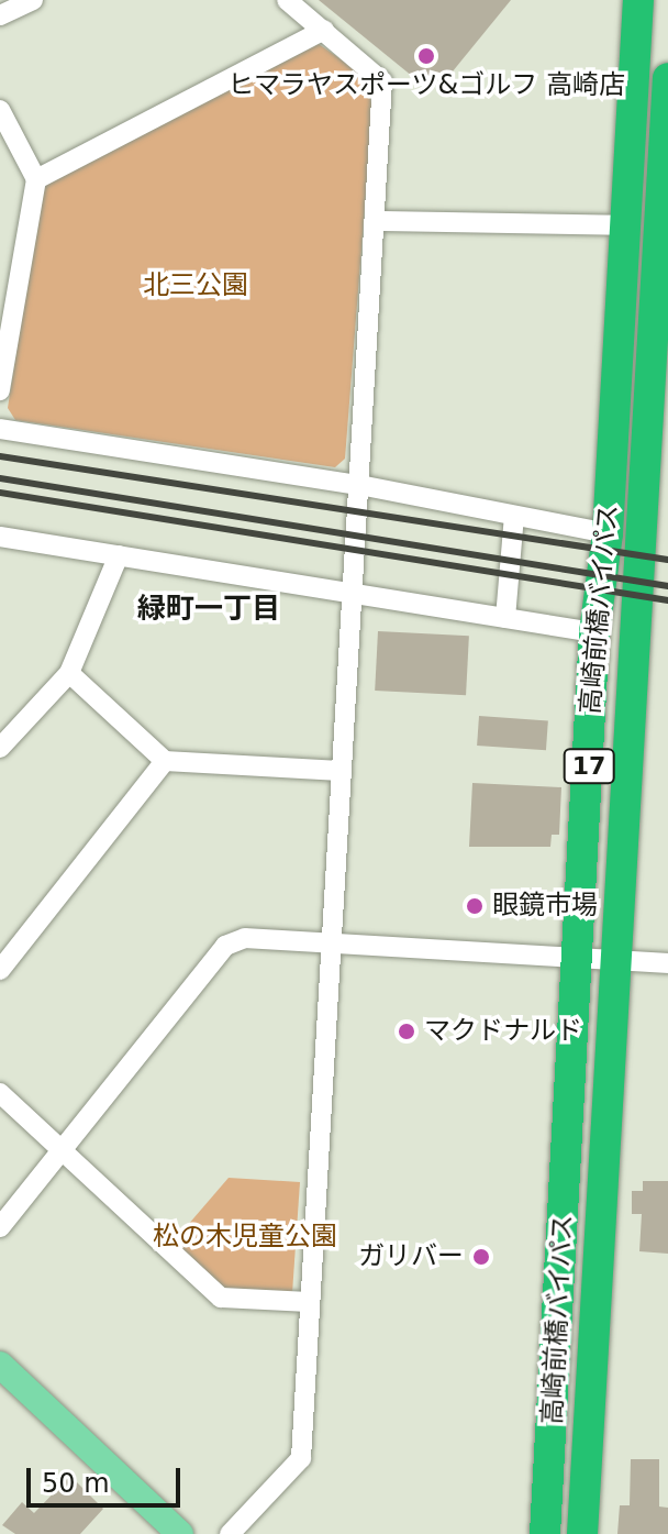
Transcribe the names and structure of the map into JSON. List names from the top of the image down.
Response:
{
  "streets": {
    "highway": ["高崎前橋バイパス", "17"]
  },
  "districts": ["緑町一丁目"],
  "parks": ["北三公園", "松の木児童公園"],
  "places": [
    "ヒマラヤスポーツ&ゴルフ 高崎店",
    "眼鏡市場",
    "マクドナルド",
    "ガリバー"
  ],
  "scale_bar": "50 m"
}
